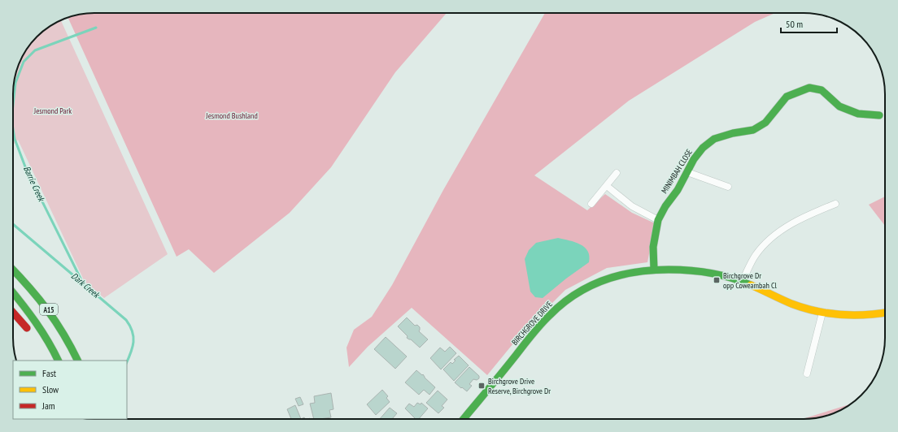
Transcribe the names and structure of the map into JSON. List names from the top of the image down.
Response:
{
  "streets": {
    "main road": ["MINIMBAH CLOSE", "A15", "BIRCHGROVE DRIVE"]
  },
  "crossings": [
    ["MINIMBAH CLOSE", "BIRCHGROVE DRIVE"]
  ],
  "water": ["Barrie Creek", "Dark Creek"],
  "parks": ["Jesmond Park", "Jesmond Bushland"],
  "places": {
    "transit": ["Birchgrove Dr opp Coweambah Cl", "Birchgrove Drive Reserve, Birchgrove Dr"]
  },
  "legend": ["Fast", "Slow", "Jam"],
  "scale_bar": "50 m"
}
